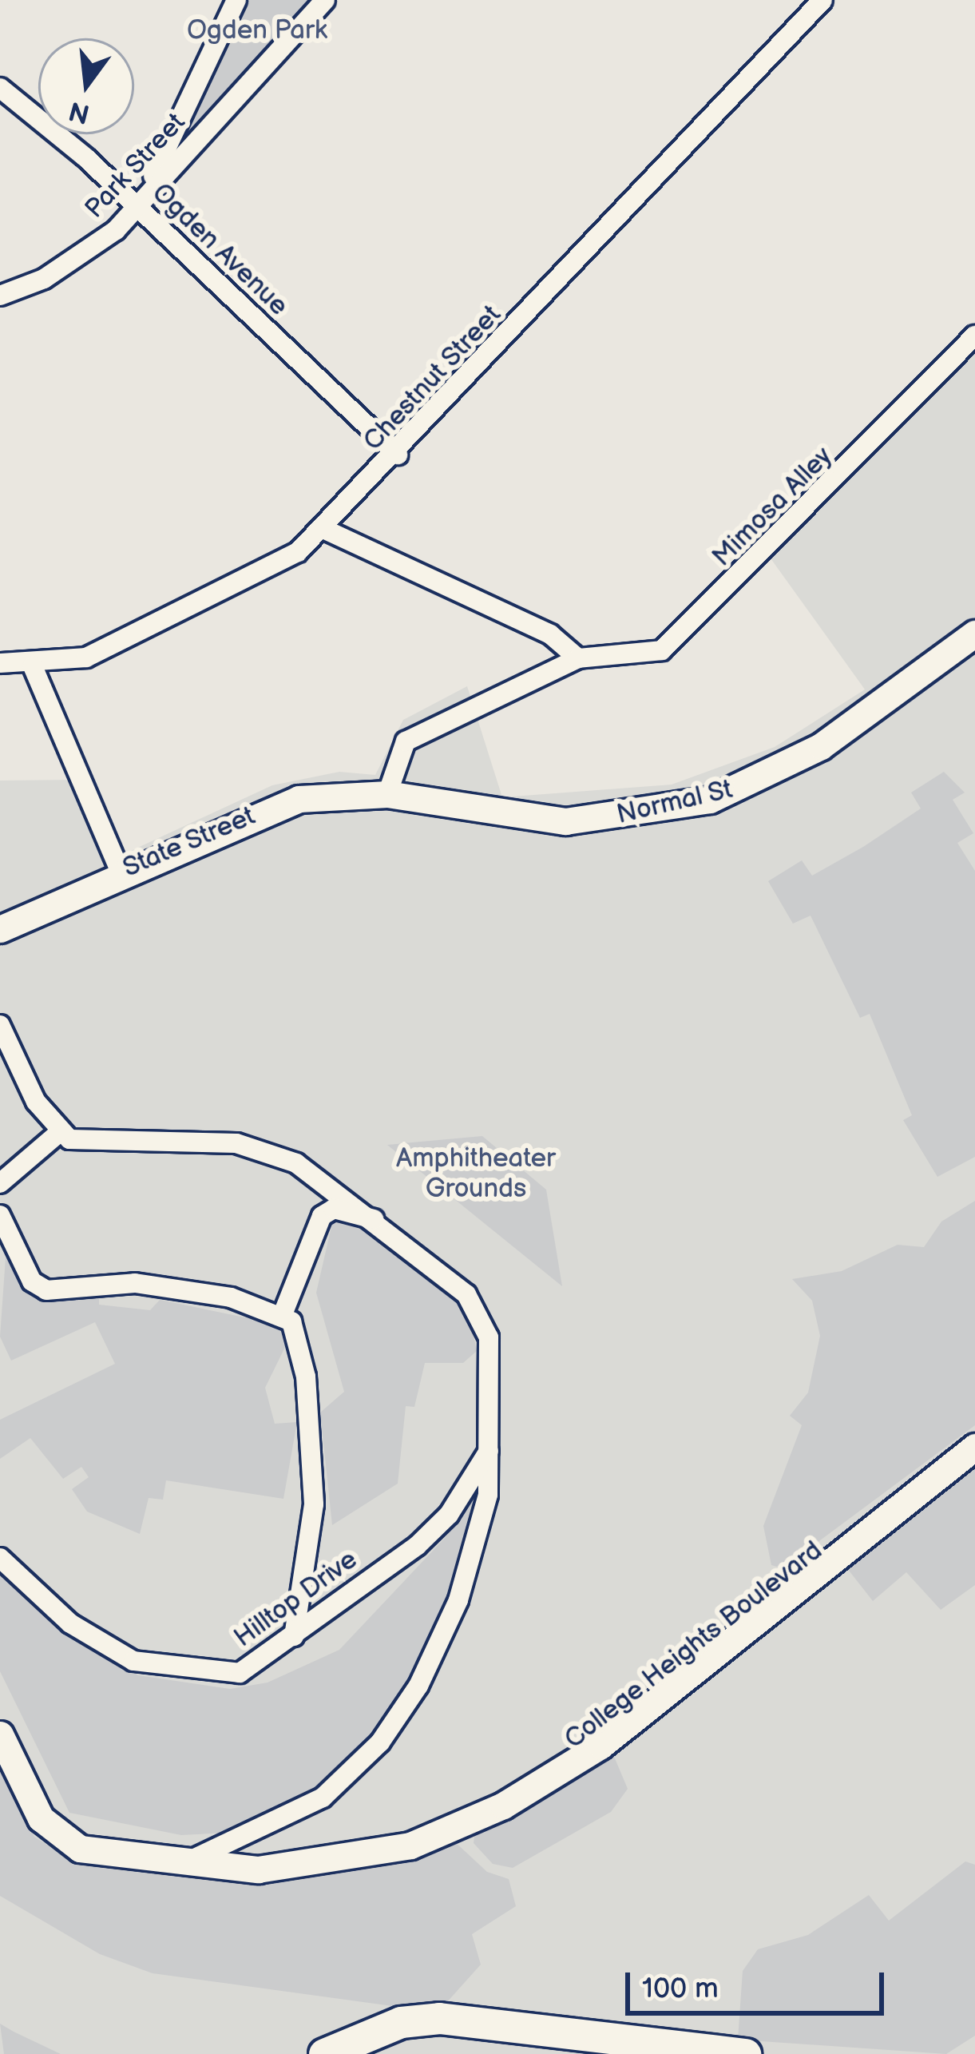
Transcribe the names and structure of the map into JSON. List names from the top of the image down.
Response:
{
  "streets": {
    "street": [
      "Park Street",
      "Ogden Avenue",
      "Chestnut Street",
      "Mimosa Alley",
      "Normal St",
      "State Street",
      "Hilltop Drive",
      "College Heights Boulevard"
    ]
  },
  "crossings": [
    ["Park Street", "Ogden Avenue"],
    ["Ogden Avenue", "Chestnut Street"],
    ["Mimosa Alley", "Normal St"],
    ["Mimosa Alley", "State Street"],
    ["Normal St", "State Street"]
  ],
  "parks": ["Ogden Park", "Amphitheater Grounds"],
  "scale_bar": "100 m",
  "north": "bottom"
}
